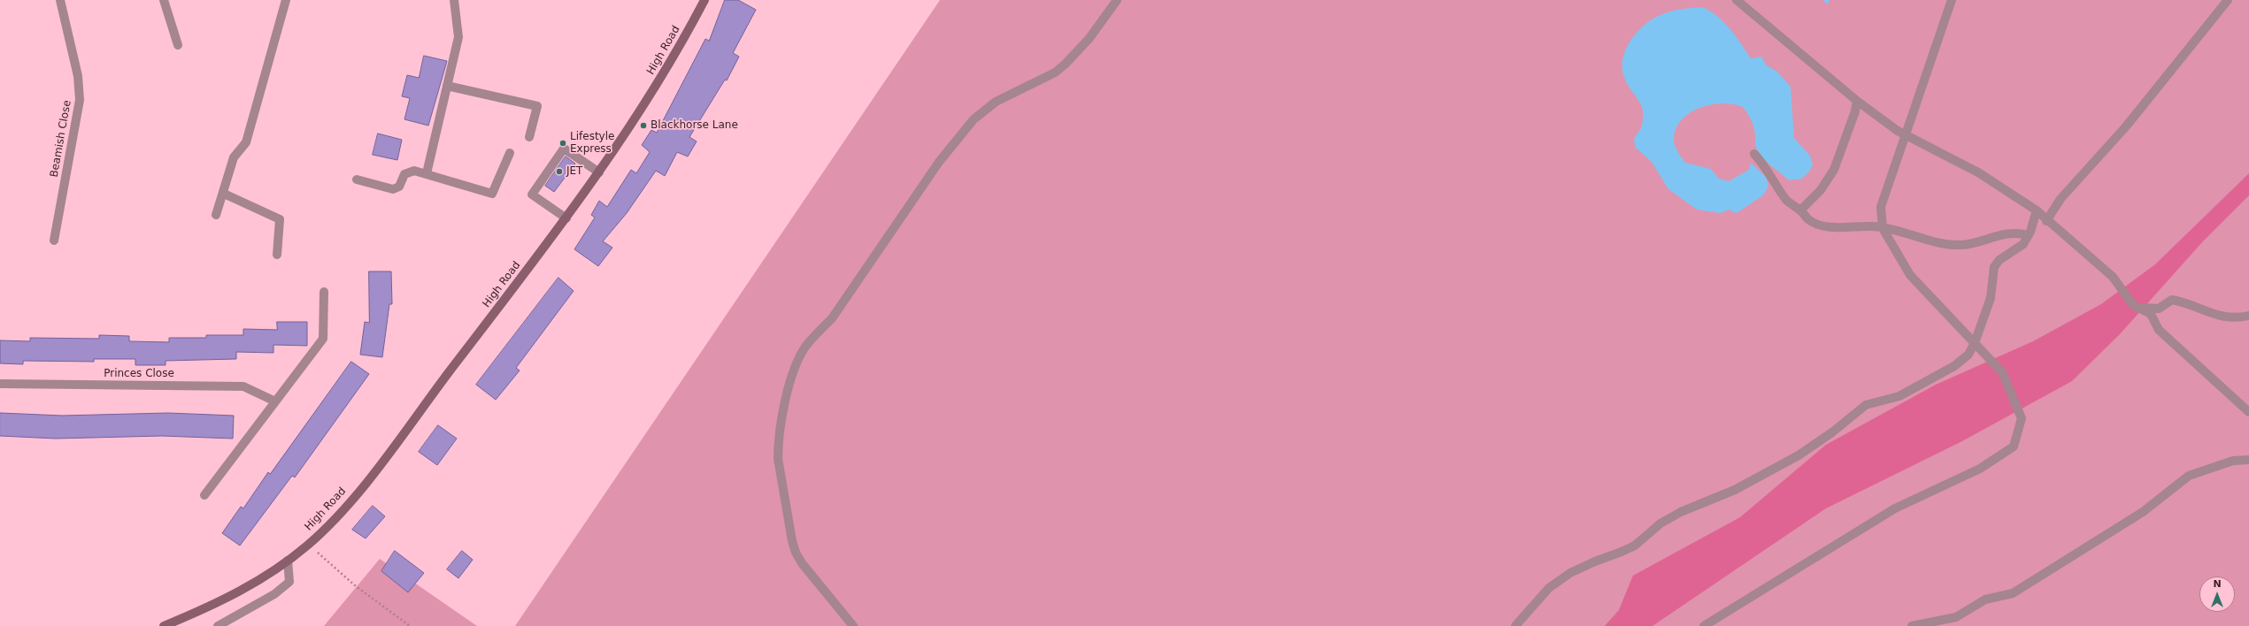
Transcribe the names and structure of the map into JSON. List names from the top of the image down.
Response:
{
  "streets": {
    "main road": ["High Road"],
    "street": ["Beamish Close", "Princes Close"]
  },
  "places": ["Blackhorse Lane", "Lifestyle Express", "JET"],
  "north": "top"
}
